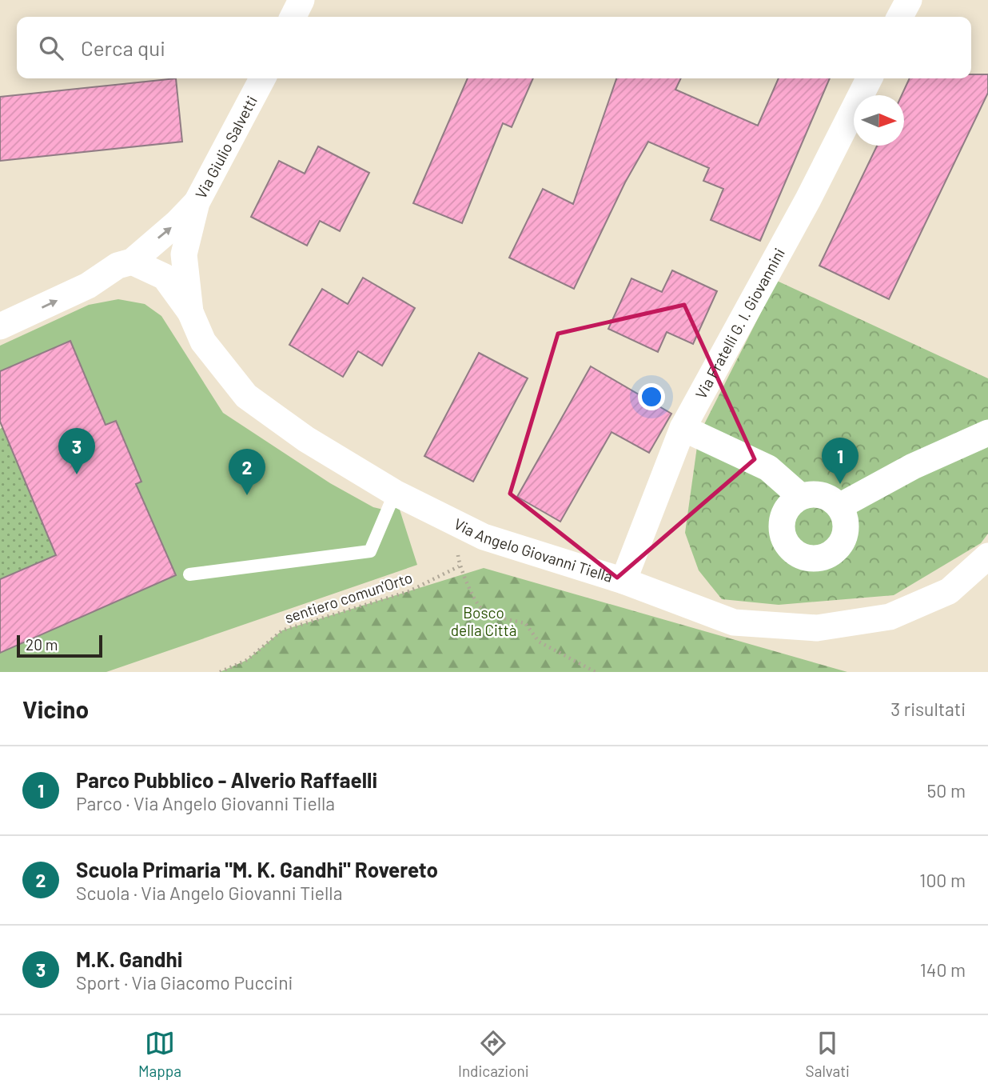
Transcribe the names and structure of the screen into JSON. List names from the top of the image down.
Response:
{
  "streets": {
    "street": ["Via Giulio Salvetti", "Via Fratelli G. I. Giovannini", "Via Angelo Giovanni Tiella"],
    "path": ["sentiero comun'Orto"]
  },
  "crossings": [
    ["Via Giulio Salvetti", "Via Angelo Giovanni Tiella"],
    ["Via Fratelli G. I. Giovannini", "Via Angelo Giovanni Tiella"]
  ],
  "parks": ["Bosco della Città"],
  "scale_bar": "20 m",
  "north": "right",
  "page": {
    "search": "Cerca qui",
    "pins": ["3", "1", "2"],
    "scale": "20 m",
    "heading": ["Vicino", "3 risultati"],
    "list": [
      {
        "mark": "1",
        "name": "Parco Pubblico - Alverio Raffaelli",
        "note": "Parco · Via Angelo Giovanni Tiella",
        "value": "50 m"
      },
      {
        "mark": "2",
        "name": "Scuola Primaria \"M. K. Gandhi\" Rovereto",
        "note": "Scuola · Via Angelo Giovanni Tiella",
        "value": "100 m"
      },
      {
        "mark": "3",
        "name": "M.K. Gandhi",
        "note": "Sport · Via Giacomo Puccini",
        "value": "140 m"
      }
    ],
    "nav": ["Mappa", "Indicazioni", "Salvati"]
  }
}
